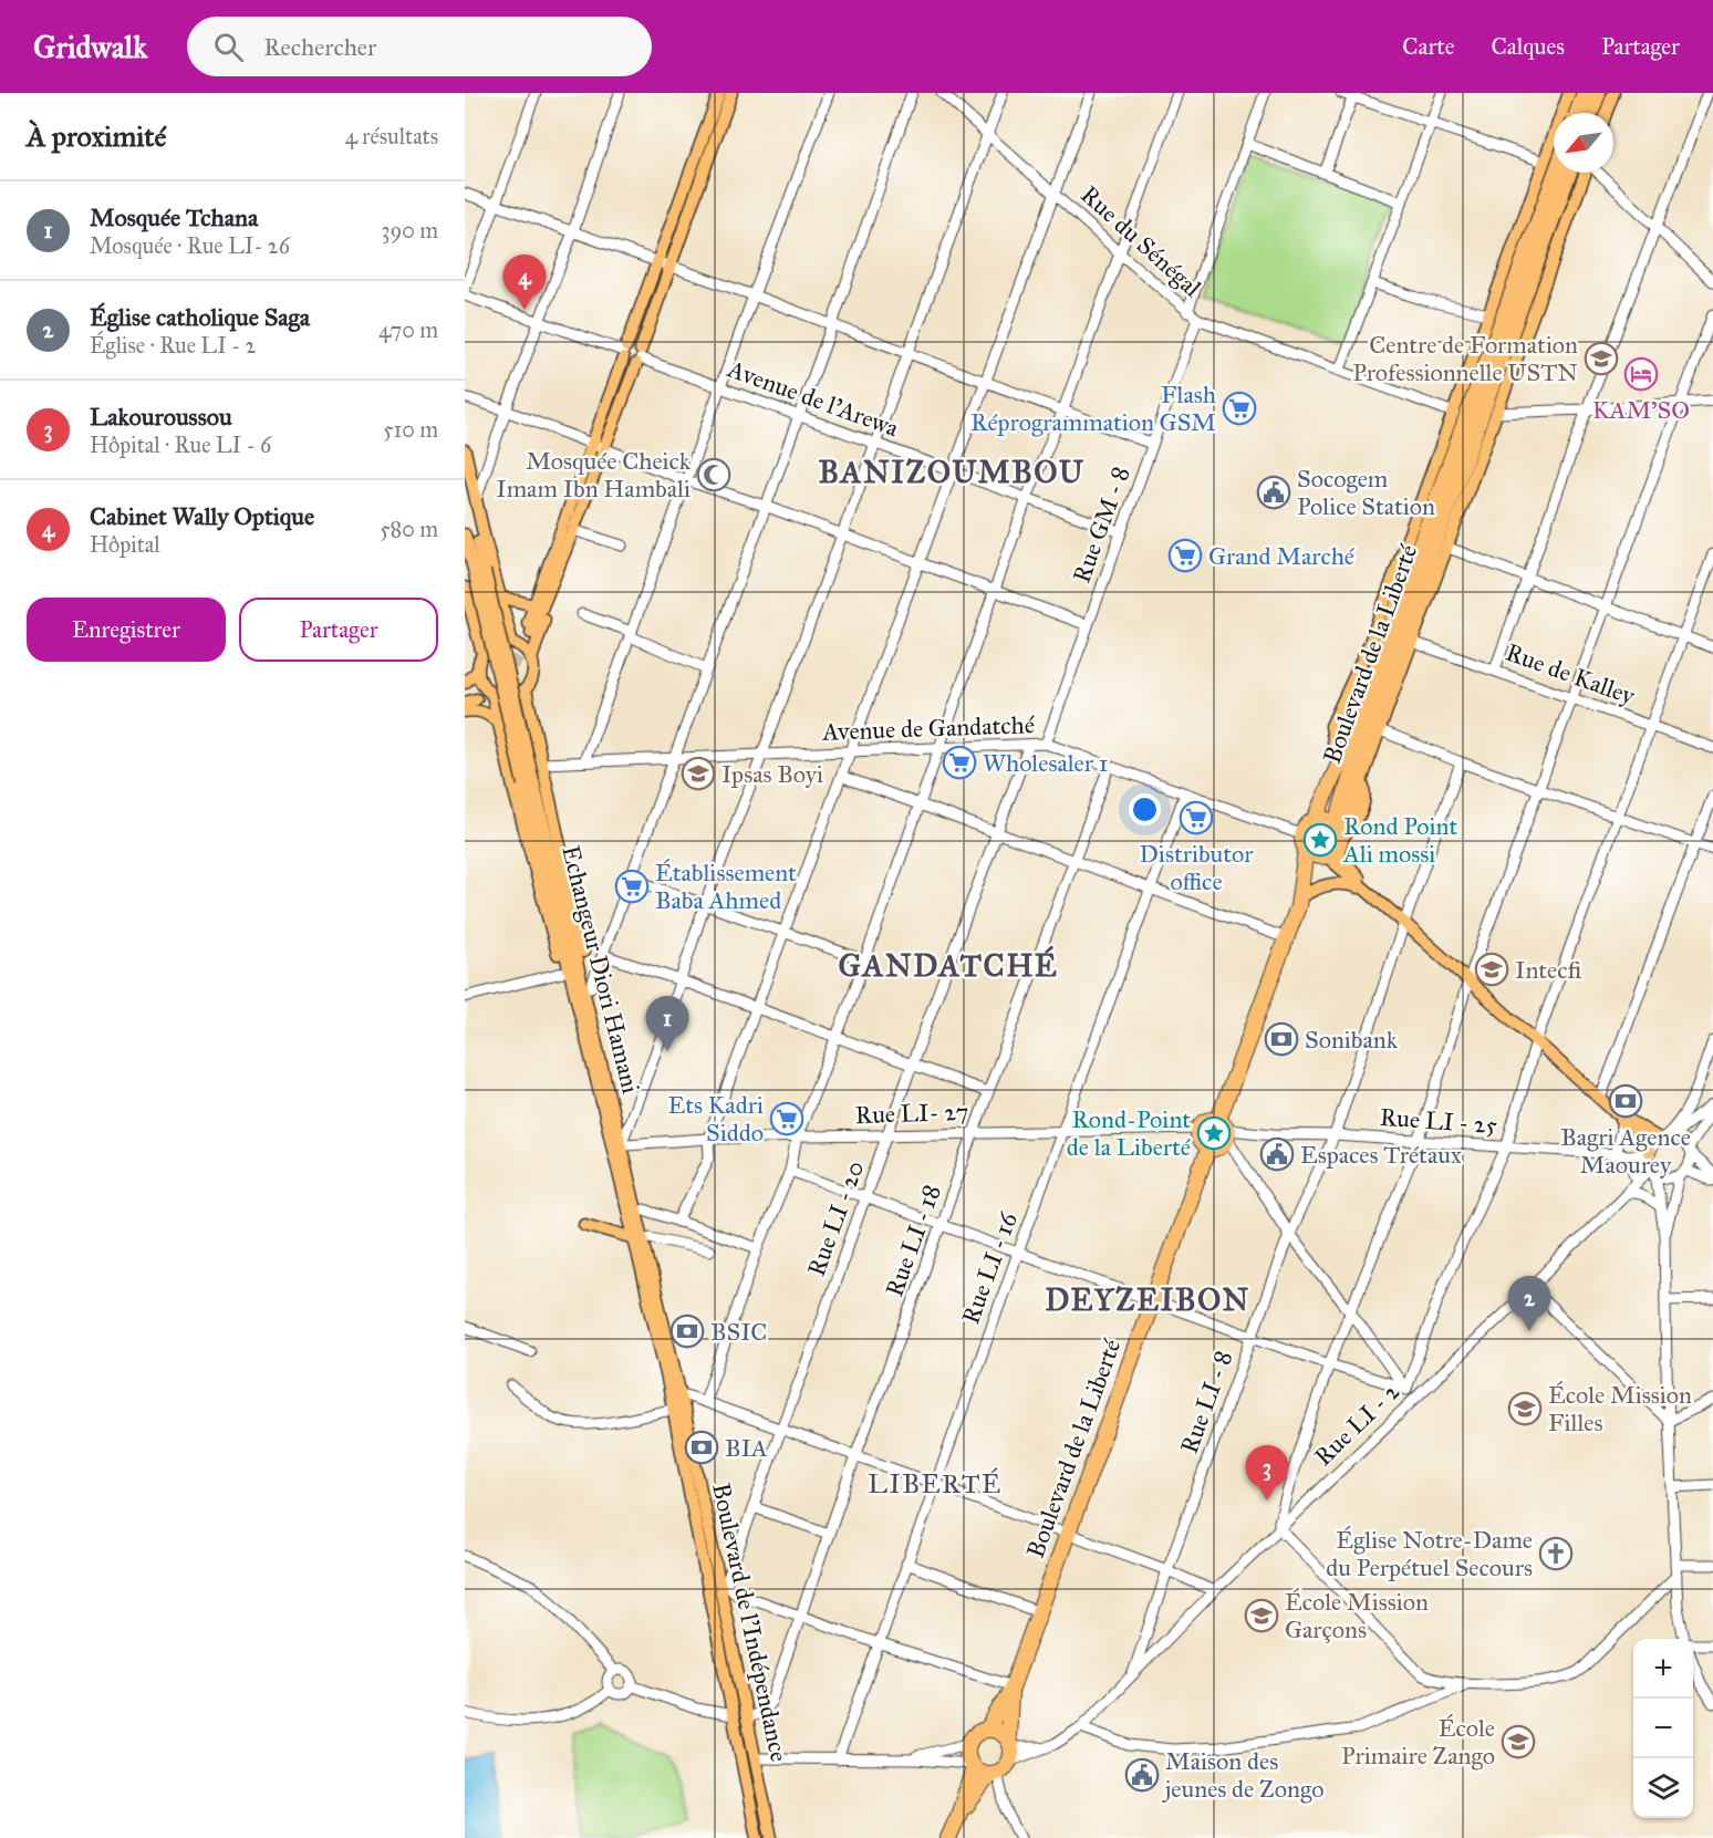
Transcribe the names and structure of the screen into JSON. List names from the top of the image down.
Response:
{
  "streets": {
    "highway": ["Boulevard de la Liberté"],
    "main road": ["Echangeur Diori Hamani", "Boulevard de l'Indépendance"],
    "street": [
      "Rue du Sénégal",
      "Avenue de l'Arewa",
      "Rue GM - 8",
      "Rue de Kalley",
      "Avenue de Gandatché",
      "Rue LI- 27",
      "Rue LI - 25",
      "Rue LI - 20",
      "Rue LI - 18",
      "Rue LI - 16",
      "Rue LI - 8",
      "Rue LI - 2"
    ]
  },
  "crossings": [
    ["Rue du Sénégal", "Rue GM - 8"],
    ["Rue du Sénégal", "Boulevard de la Liberté"],
    ["Avenue de l'Arewa", "Rue GM - 8"],
    ["Rue GM - 8", "Avenue de Gandatché"],
    ["Boulevard de la Liberté", "Rue de Kalley"],
    ["Boulevard de la Liberté", "Avenue de Gandatché"],
    ["Boulevard de la Liberté", "Rue LI- 27"],
    ["Boulevard de la Liberté", "Rue LI - 25"],
    ["Boulevard de la Liberté", "Rue LI - 2"],
    ["Avenue de Gandatché", "Rue LI - 20"],
    ["Avenue de Gandatché", "Rue LI - 18"],
    ["Avenue de Gandatché", "Rue LI - 16"],
    ["Avenue de Gandatché", "Boulevard de l'Indépendance"],
    ["Echangeur Diori Hamani", "Boulevard de l'Indépendance"],
    ["Rue LI- 27", "Rue LI - 25"],
    ["Rue LI- 27", "Rue LI - 20"],
    ["Rue LI- 27", "Rue LI - 18"],
    ["Rue LI- 27", "Rue LI - 16"],
    ["Rue LI- 27", "Boulevard de l'Indépendance"],
    ["Rue LI - 25", "Rue LI - 8"],
    ["Rue LI - 25", "Rue LI - 2"],
    ["Rue LI - 20", "Boulevard de l'Indépendance"],
    ["Rue LI - 18", "Boulevard de l'Indépendance"],
    ["Rue LI - 8", "Rue LI - 2"]
  ],
  "districts": [
    "BANIZOUMBOU",
    "GANDATCHÉ",
    "DEYZEIBON",
    "LIBERTÉ"
  ],
  "places": {
    "school or university": [
      "Centre de Formation Professionnelle USTN",
      "Ipsas Boyi",
      "Intecfi",
      "École Mission Filles",
      "École Mission Garçons",
      "École Primaire Zango"
    ],
    "hotel": ["KAM'SO"],
    "supermarket": [
      "Flash Réprogrammation GSM",
      "Grand Marché",
      "Wholesaler 1",
      "Distributor office",
      "Établissement Baba Ahmed",
      "Ets Kadri Siddo"
    ],
    "mosque": ["Mosquée Cheick Imam Ibn Hambali"],
    "public building": ["Socogem Police Station", "Espaces Trétaux", "Maison des jeunes de Zongo"],
    "place": ["Rond Point Ali mossi", "Rond-Point de la Liberté"],
    "bank": [
      "Sonibank",
      "Bagri Agence Maourey",
      "BSIC",
      "BIA"
    ],
    "church": ["Église Notre-Dame du Perpétuel Secours"]
  },
  "north": "bottom left",
  "page": {
    "header": "Gridwalk",
    "search": "Rechercher",
    "nav": ["Carte", "Calques", "Partager"],
    "heading": ["À proximité", "4 résultats"],
    "list": [
      {
        "mark": "1",
        "name": "Mosquée Tchana",
        "note": "Mosquée · Rue LI- 26",
        "value": "390 m"
      },
      {
        "mark": "2",
        "name": "Église catholique Saga",
        "note": "Église · Rue LI - 2",
        "value": "470 m"
      },
      {
        "mark": "3",
        "name": "Lakouroussou",
        "note": "Hôpital · Rue LI - 6",
        "value": "510 m"
      },
      {
        "mark": "4",
        "name": "Cabinet Wally Optique",
        "note": "Hôpital",
        "value": "580 m"
      }
    ],
    "pins": [
      "4",
      "1",
      "2",
      "3"
    ],
    "buttons": ["Enregistrer", "Partager"],
    "map_buttons": ["+", "−"]
  }
}
